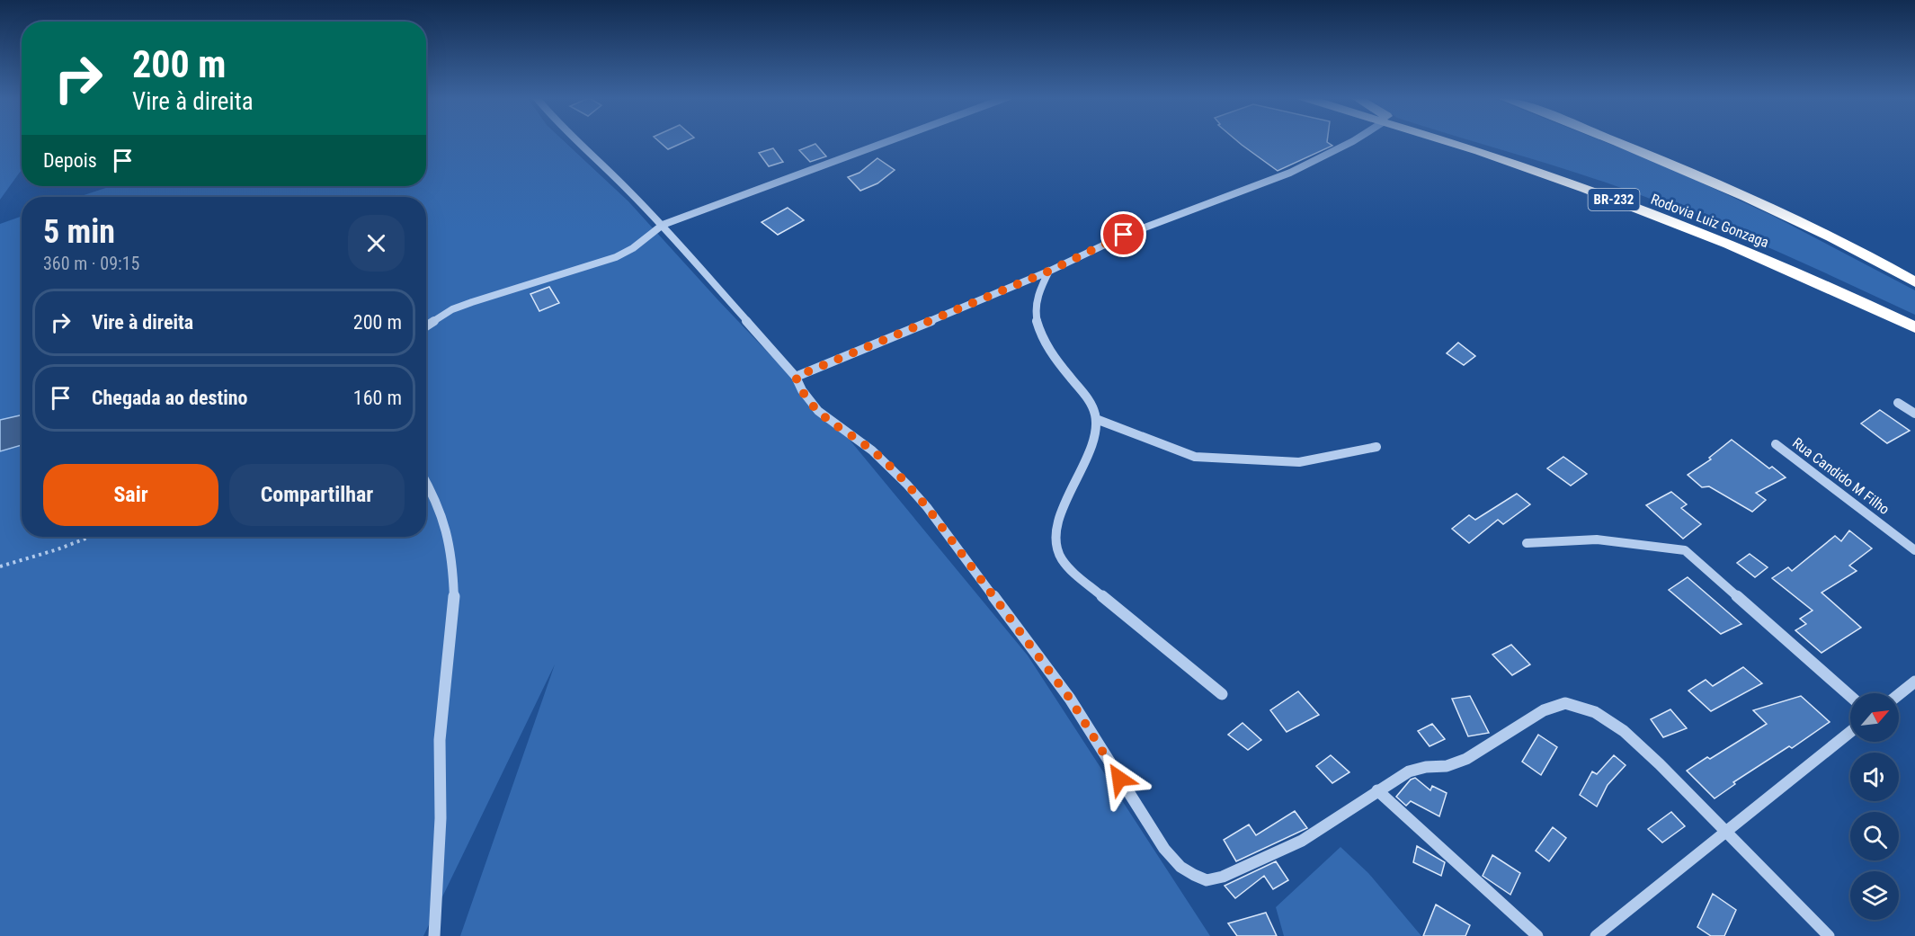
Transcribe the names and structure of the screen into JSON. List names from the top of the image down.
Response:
{
  "streets": {
    "highway": ["BR-232", "Rodovia Luiz Gonzaga"],
    "street": ["Rua Candido M Filho"]
  },
  "north": "top right",
  "page": {
    "turn": ["200 m", "Vire à direita"],
    "then": "Depois",
    "heading": ["5 min", "360 m · 09:15"],
    "list": [
      {
        "name": "Vire à direita",
        "value": "200 m"
      },
      {
        "name": "Chegada ao destino",
        "value": "160 m"
      }
    ],
    "buttons": ["Sair", "Compartilhar"]
  }
}
